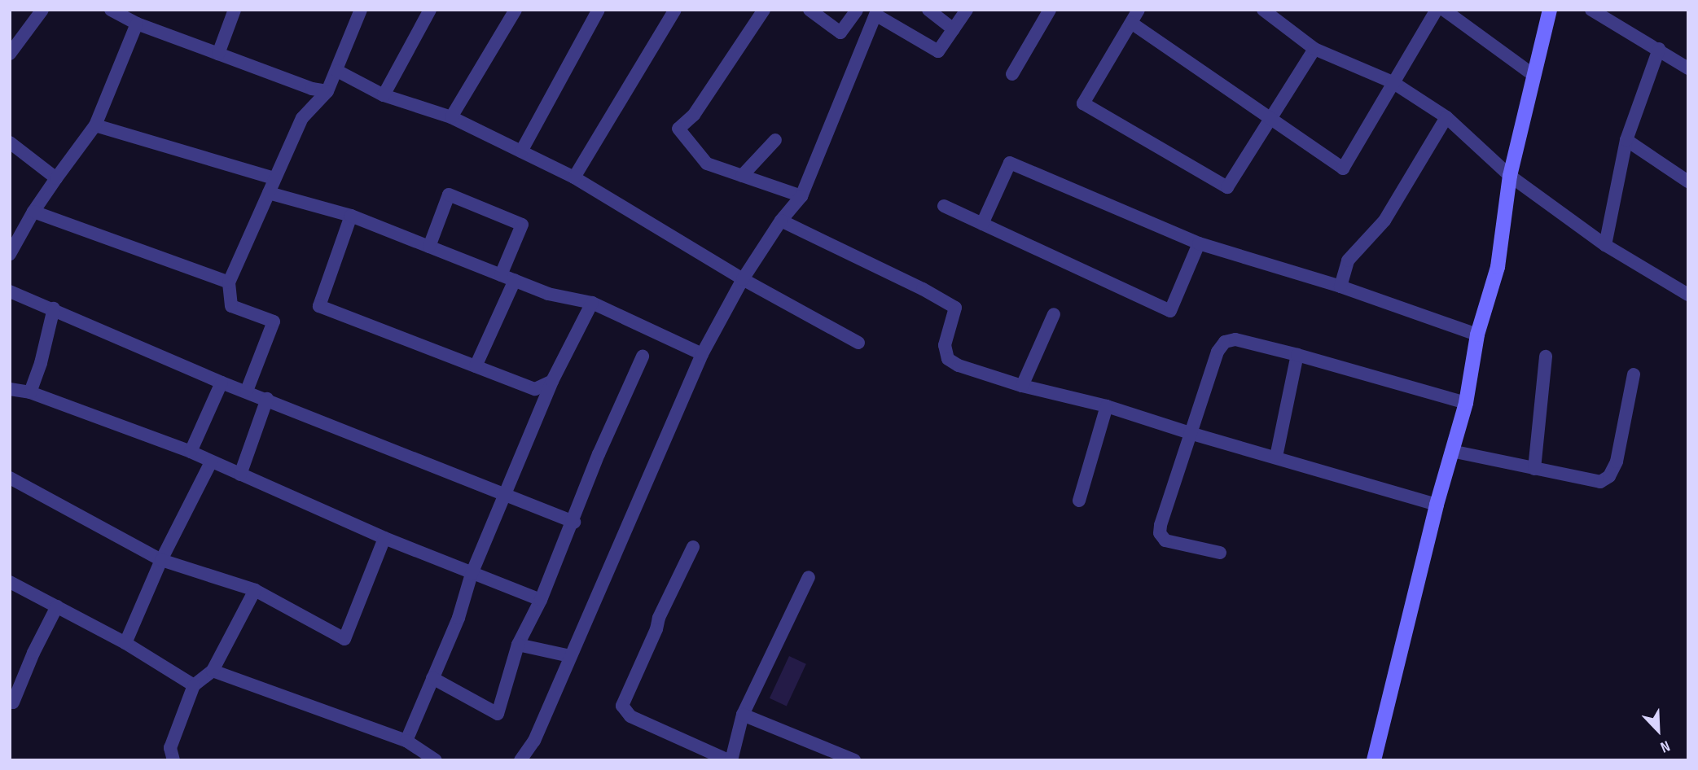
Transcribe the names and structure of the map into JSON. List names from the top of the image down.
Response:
{
  "north": "bottom right"
}
